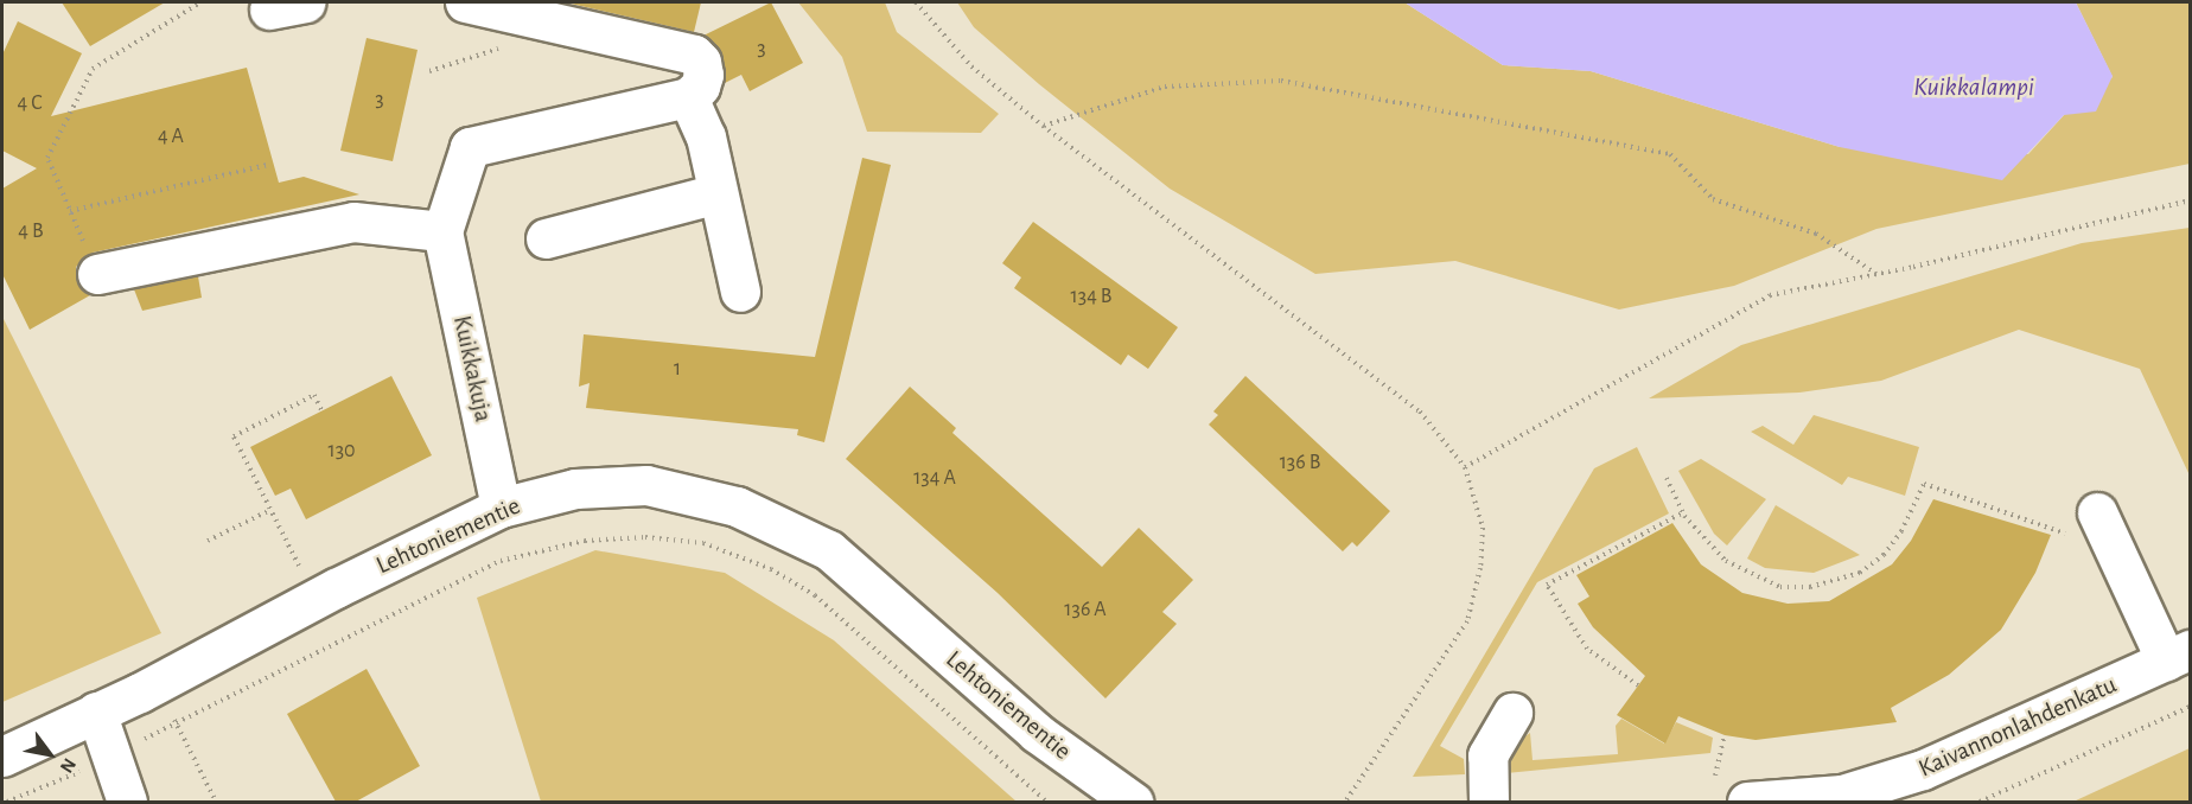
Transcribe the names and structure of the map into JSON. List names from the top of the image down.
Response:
{
  "streets": {
    "street": ["Kuikkakuja", "Lehtoniementie", "Kaivannonlahdenkatu"]
  },
  "crossings": [
    ["Kuikkakuja", "Lehtoniementie"]
  ],
  "water": ["Kuikkalampi"],
  "house_numbers": [
    "3",
    "3",
    "4 C",
    "4 A",
    "4 B",
    "134 B",
    "1",
    "130",
    "136 B",
    "134 A",
    "136 A"
  ],
  "north": "bottom right"
}
